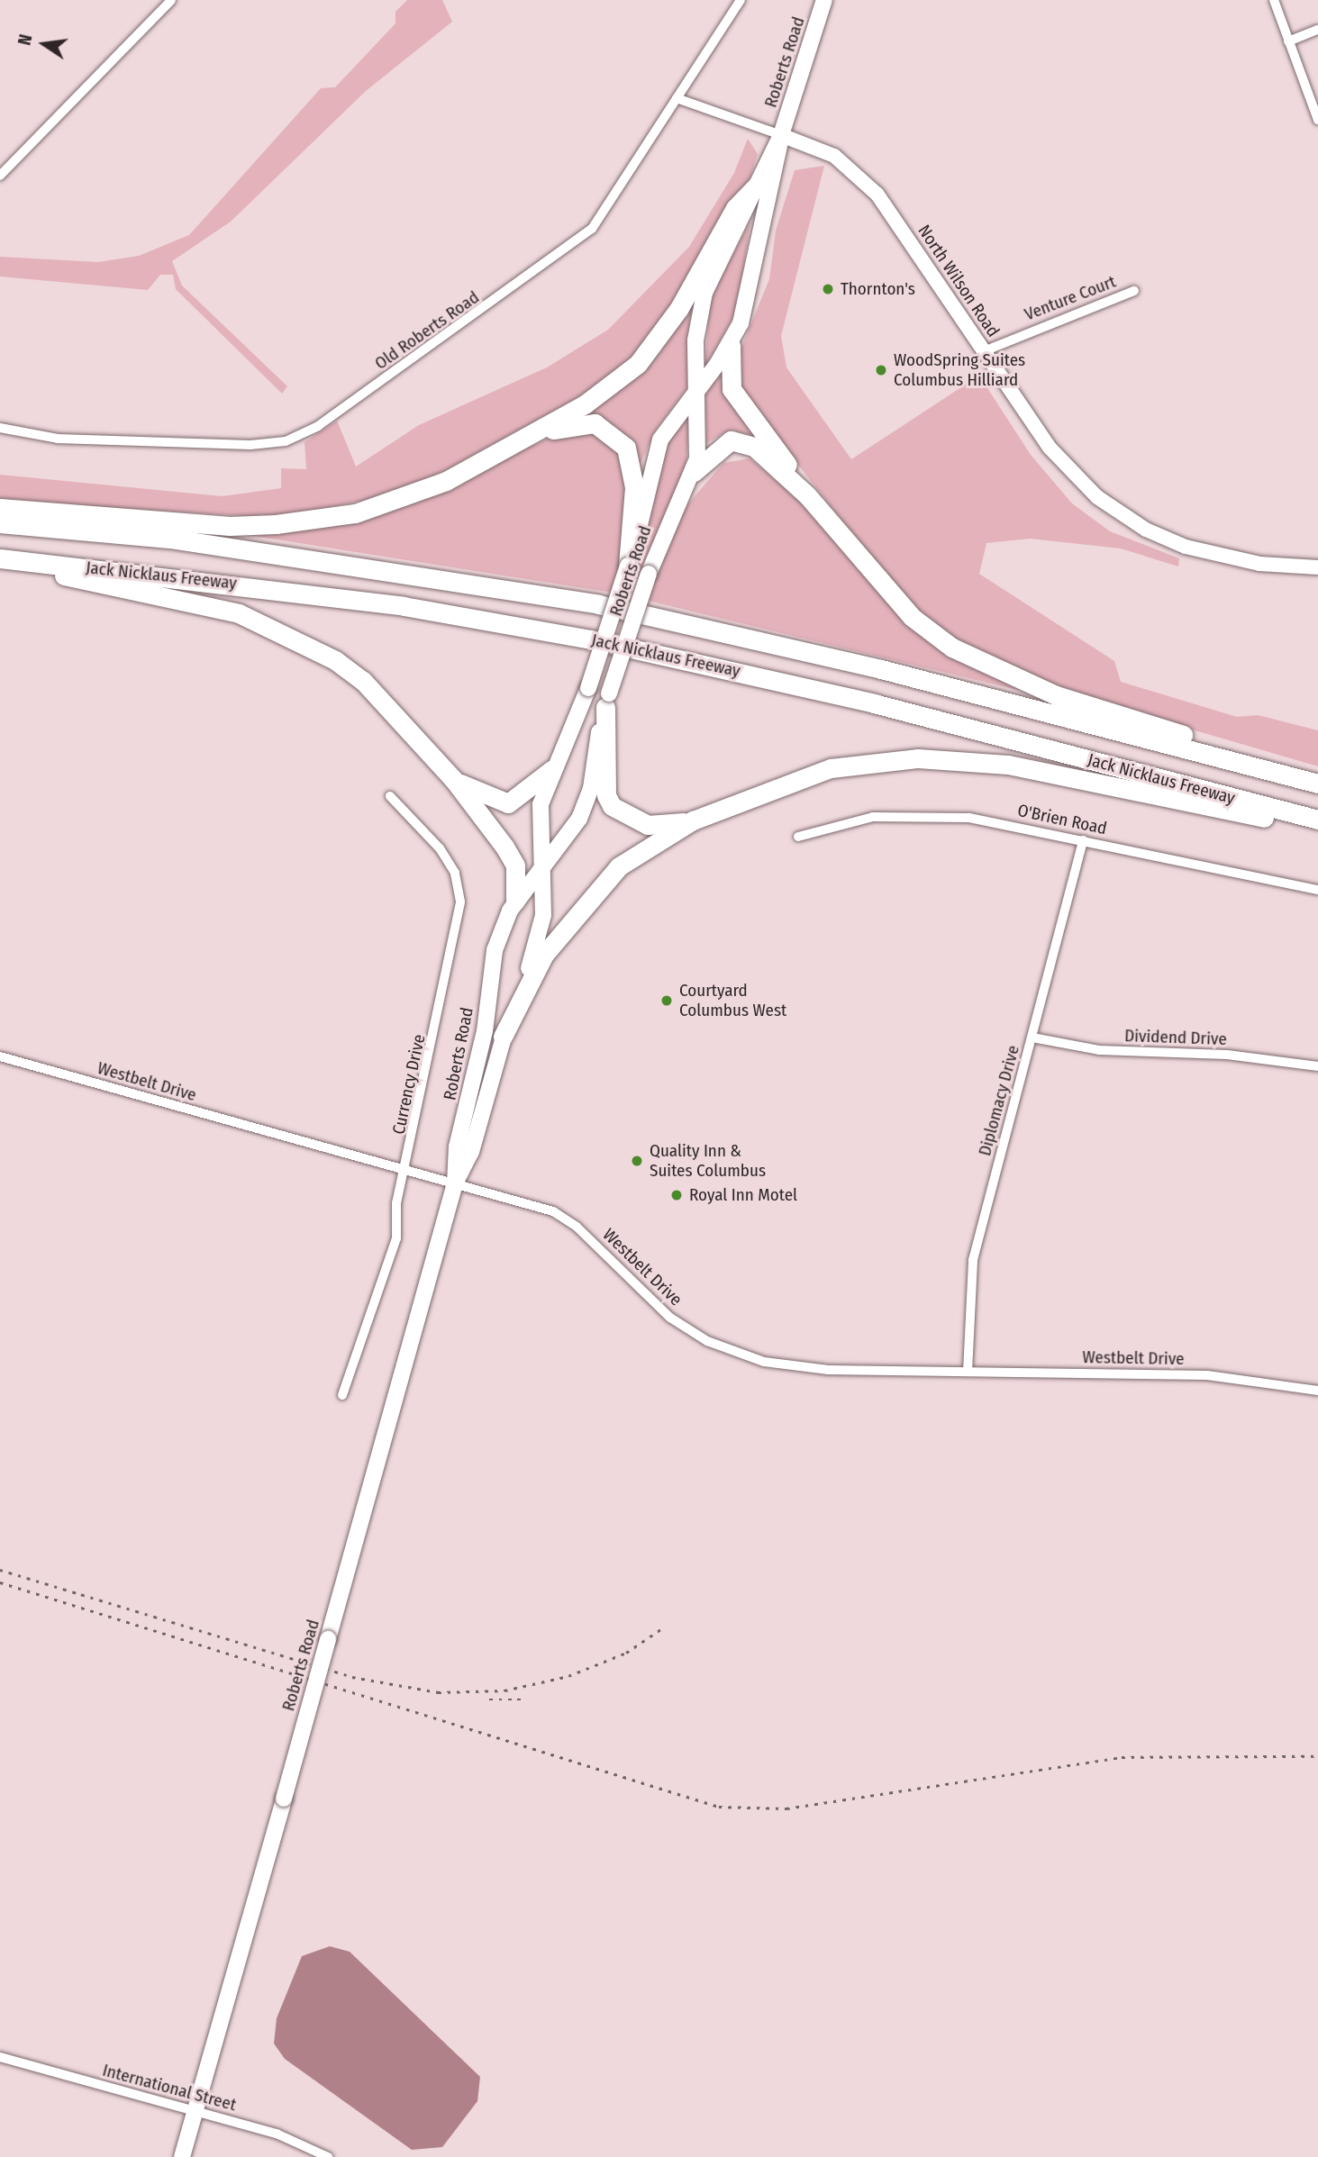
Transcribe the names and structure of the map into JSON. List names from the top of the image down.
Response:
{
  "streets": {
    "highway": ["Jack Nicklaus Freeway"],
    "main road": ["Roberts Road", "North Wilson Road"],
    "street": [
      "Venture Court",
      "Old Roberts Road",
      "O'Brien Road",
      "Dividend Drive",
      "Westbelt Drive",
      "Currency Drive",
      "Diplomacy Drive",
      "International Street"
    ]
  },
  "crossings": [
    ["Roberts Road", "North Wilson Road"],
    ["Roberts Road", "Westbelt Drive"],
    ["Roberts Road", "International Street"],
    ["North Wilson Road", "Venture Court"],
    ["North Wilson Road", "Old Roberts Road"],
    ["O'Brien Road", "Diplomacy Drive"],
    ["Dividend Drive", "Diplomacy Drive"],
    ["Westbelt Drive", "Currency Drive"],
    ["Westbelt Drive", "Diplomacy Drive"]
  ],
  "places": [
    "Thornton's",
    "WoodSpring Suites Columbus Hilliard",
    "Courtyard Columbus West",
    "Quality Inn & Suites Columbus",
    "Royal Inn Motel"
  ],
  "north": "left"
}
